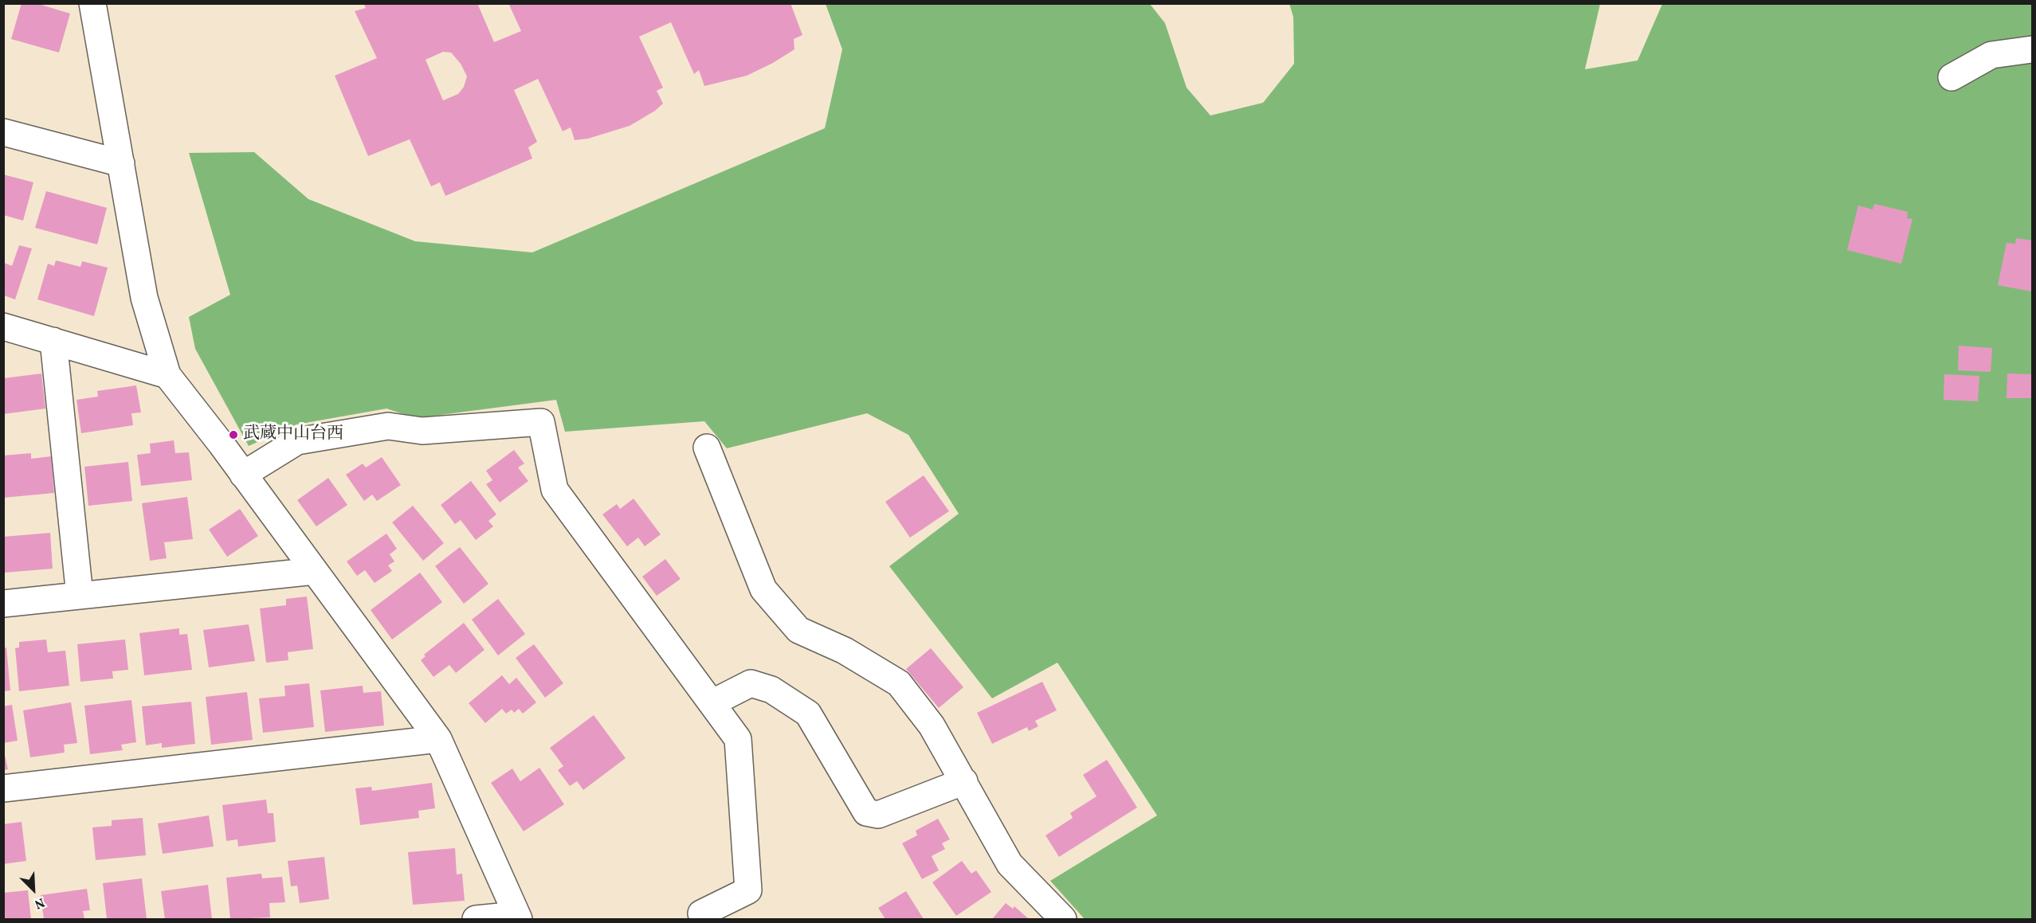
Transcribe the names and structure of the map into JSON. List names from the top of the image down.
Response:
{
  "places": ["武蔵中山台西"],
  "north": "bottom right"
}
